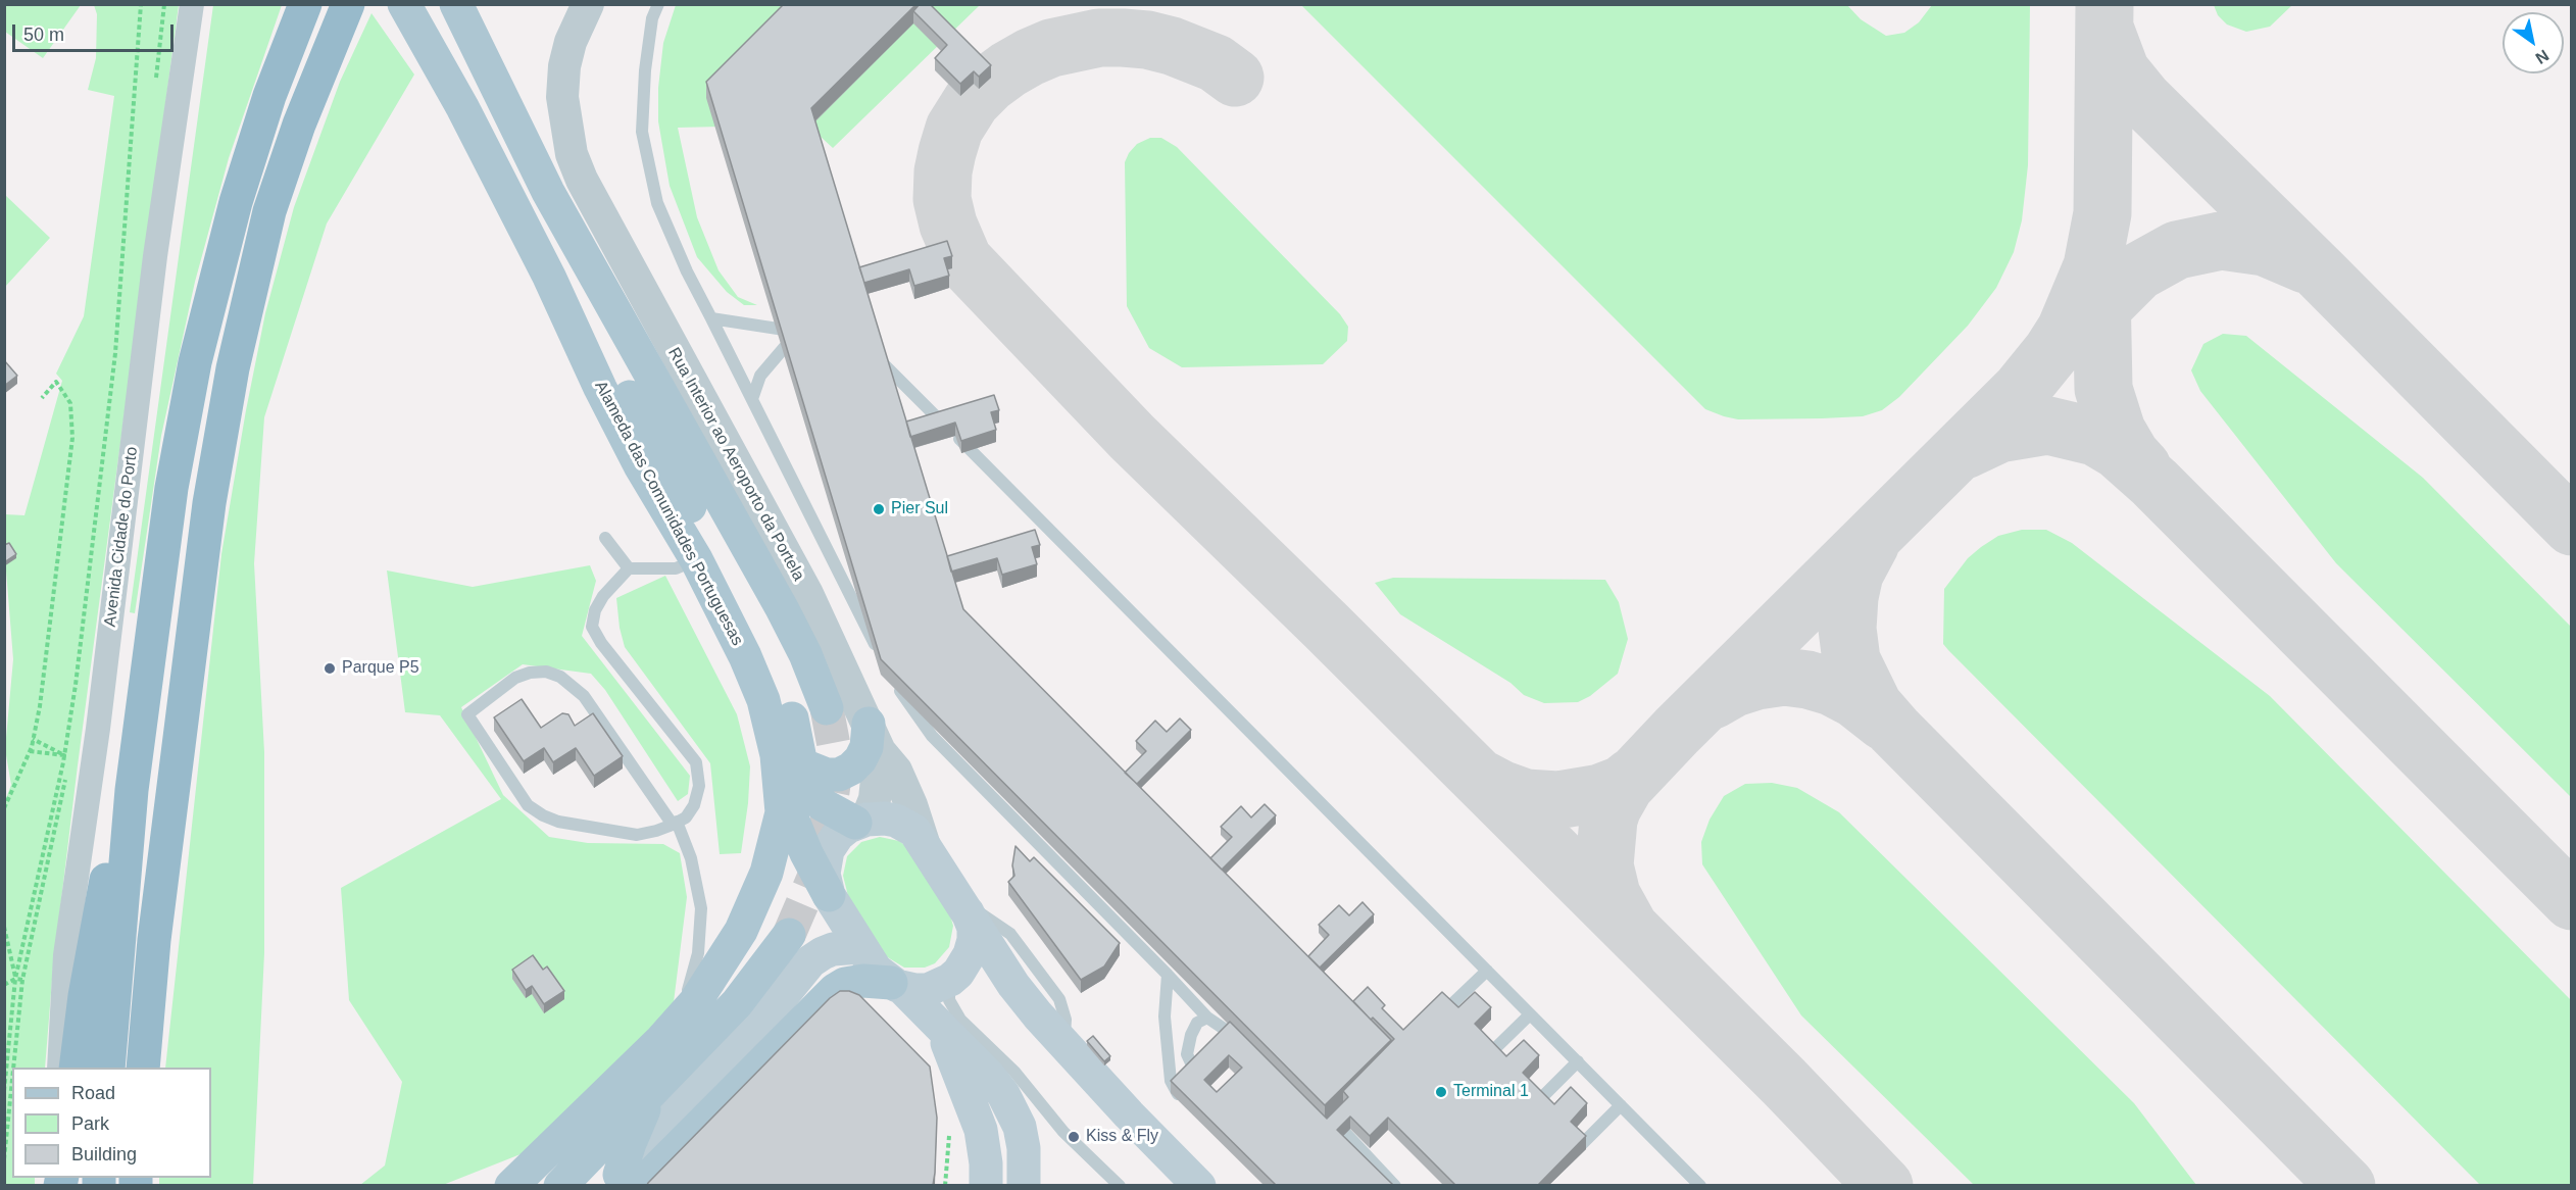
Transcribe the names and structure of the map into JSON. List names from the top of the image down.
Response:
{
  "streets": {
    "main road": ["Rua Interior ao Aeroporto da Portela", "Alameda das Comunidades Portuguesas"],
    "street": ["Avenida Cidade do Porto"]
  },
  "places": [
    "Pier Sul",
    "Parque P5",
    "Terminal 1",
    "Kiss & Fly"
  ],
  "legend": ["Road", "Park", "Building"],
  "scale_bar": "50 m",
  "north": "bottom right"
}
